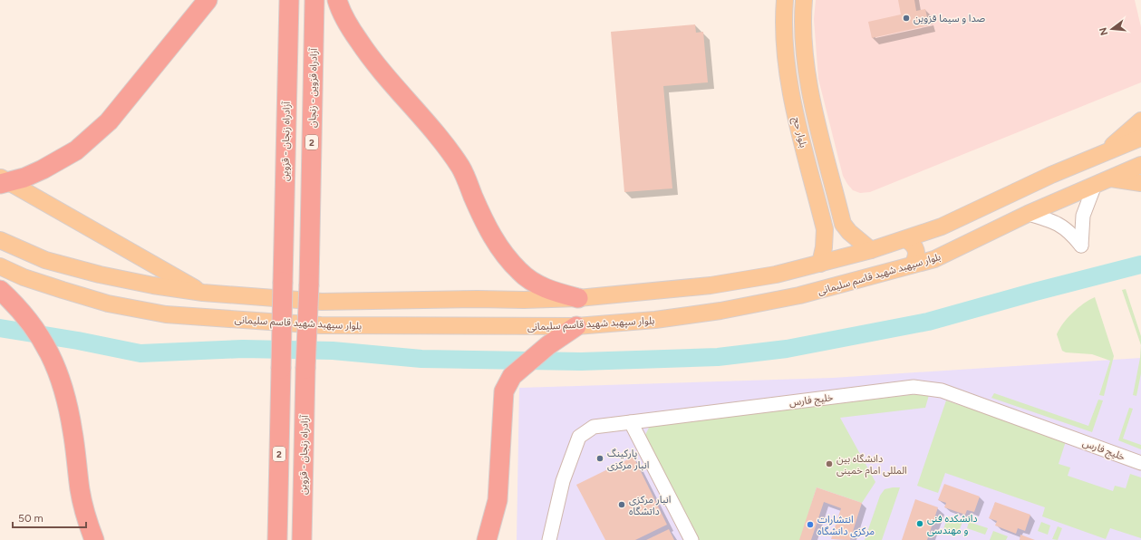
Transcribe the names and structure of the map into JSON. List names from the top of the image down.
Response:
{
  "streets": {
    "highway": ["آزادراه قزوین - زنجان", "آزادراه زنجان - قزوین", "2"],
    "main road": ["بلوار حج", "بلوار سپهبد شهید قاسم سلیمانی"],
    "street": ["خلیج فارس"]
  },
  "crossings": [
    ["آزادراه قزوین - زنجان", "آزادراه زنجان - قزوین"]
  ],
  "places": [
    "صدا و سیما قزوین",
    "پارکینگ انبار مرکزی",
    "دانشگاه بین المللی امام خمینی",
    "انبار مرکزی داتشگاه",
    "دانشکده فنی و مهندسی",
    "انتشارات مرکزی دانشگاه"
  ],
  "scale_bar": "50 m",
  "north": "left"
}
